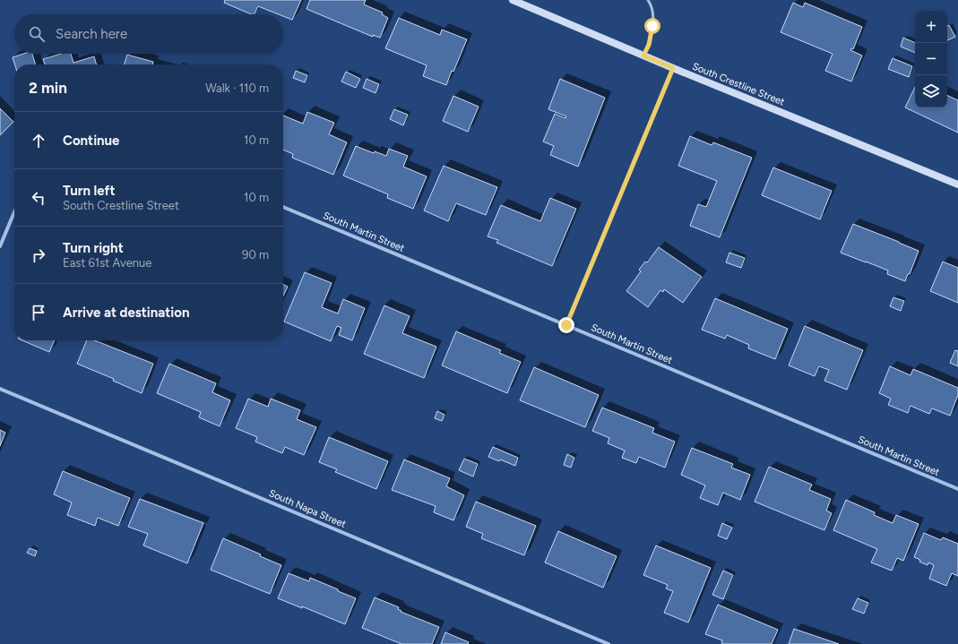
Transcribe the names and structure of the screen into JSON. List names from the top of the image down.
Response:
{
  "streets": {
    "street": ["South Crestline Street", "South Martin Street", "South Napa Street"]
  },
  "page": {
    "map_buttons": ["+", "−"],
    "search": "Search here",
    "heading": ["2 min", "Walk · 110 m"],
    "list": [
      ["Continue", "10 m"],
      ["Turn left", "South Crestline Street", "10 m"],
      ["Turn right", "East 61st Avenue", "90 m"],
      "Arrive at destination"
    ]
  }
}
